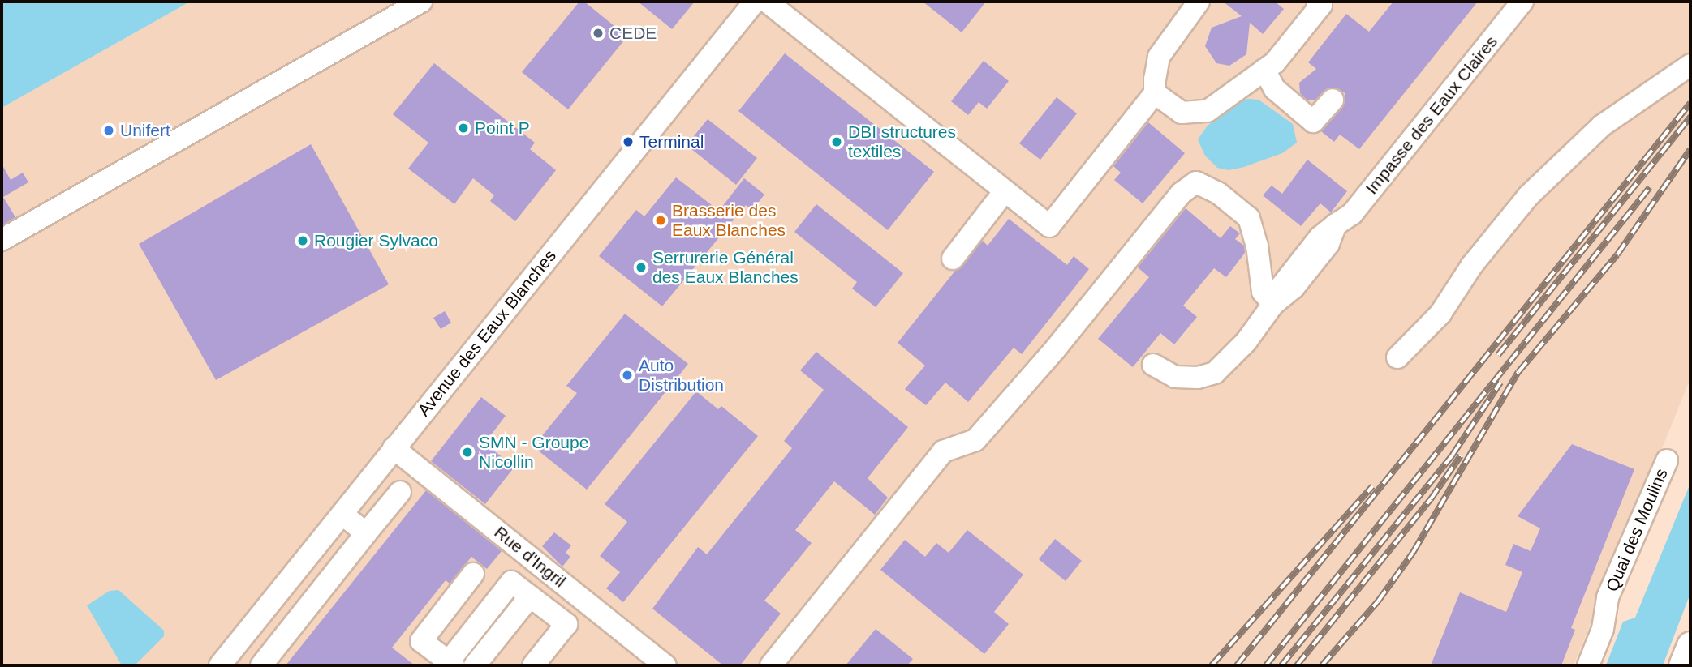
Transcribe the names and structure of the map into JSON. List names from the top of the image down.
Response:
{
  "streets": {
    "street": [
      "Impasse des Eaux Claires",
      "Avenue des Eaux Blanches",
      "Quai des Moulins",
      "Rue d'Ingril"
    ]
  },
  "crossings": [
    ["Avenue des Eaux Blanches", "Rue d'Ingril"]
  ],
  "places": [
    "CEDE",
    "Point P",
    "Unifert",
    "Terminal",
    "DBI structures textiles",
    "Brasserie des Eaux Blanches",
    "Rougier Sylvaco",
    "Serrurerie Général des Eaux Blanches",
    "Auto Distribution",
    "SMN - Groupe Nicollin"
  ]
}
